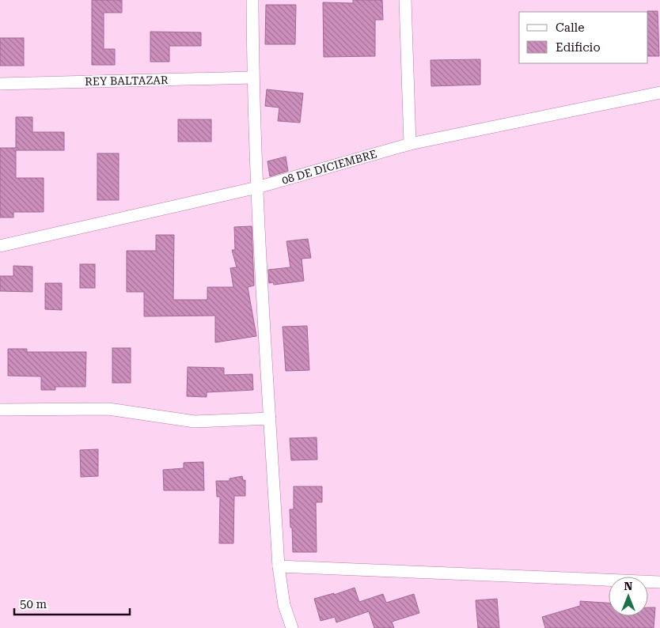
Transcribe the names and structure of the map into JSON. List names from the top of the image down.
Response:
{
  "streets": {
    "street": ["REY BALTAZAR", "08 DE DICIEMBRE"]
  },
  "legend": ["Calle", "Edificio"],
  "scale_bar": "50 m",
  "north": "top"
}
